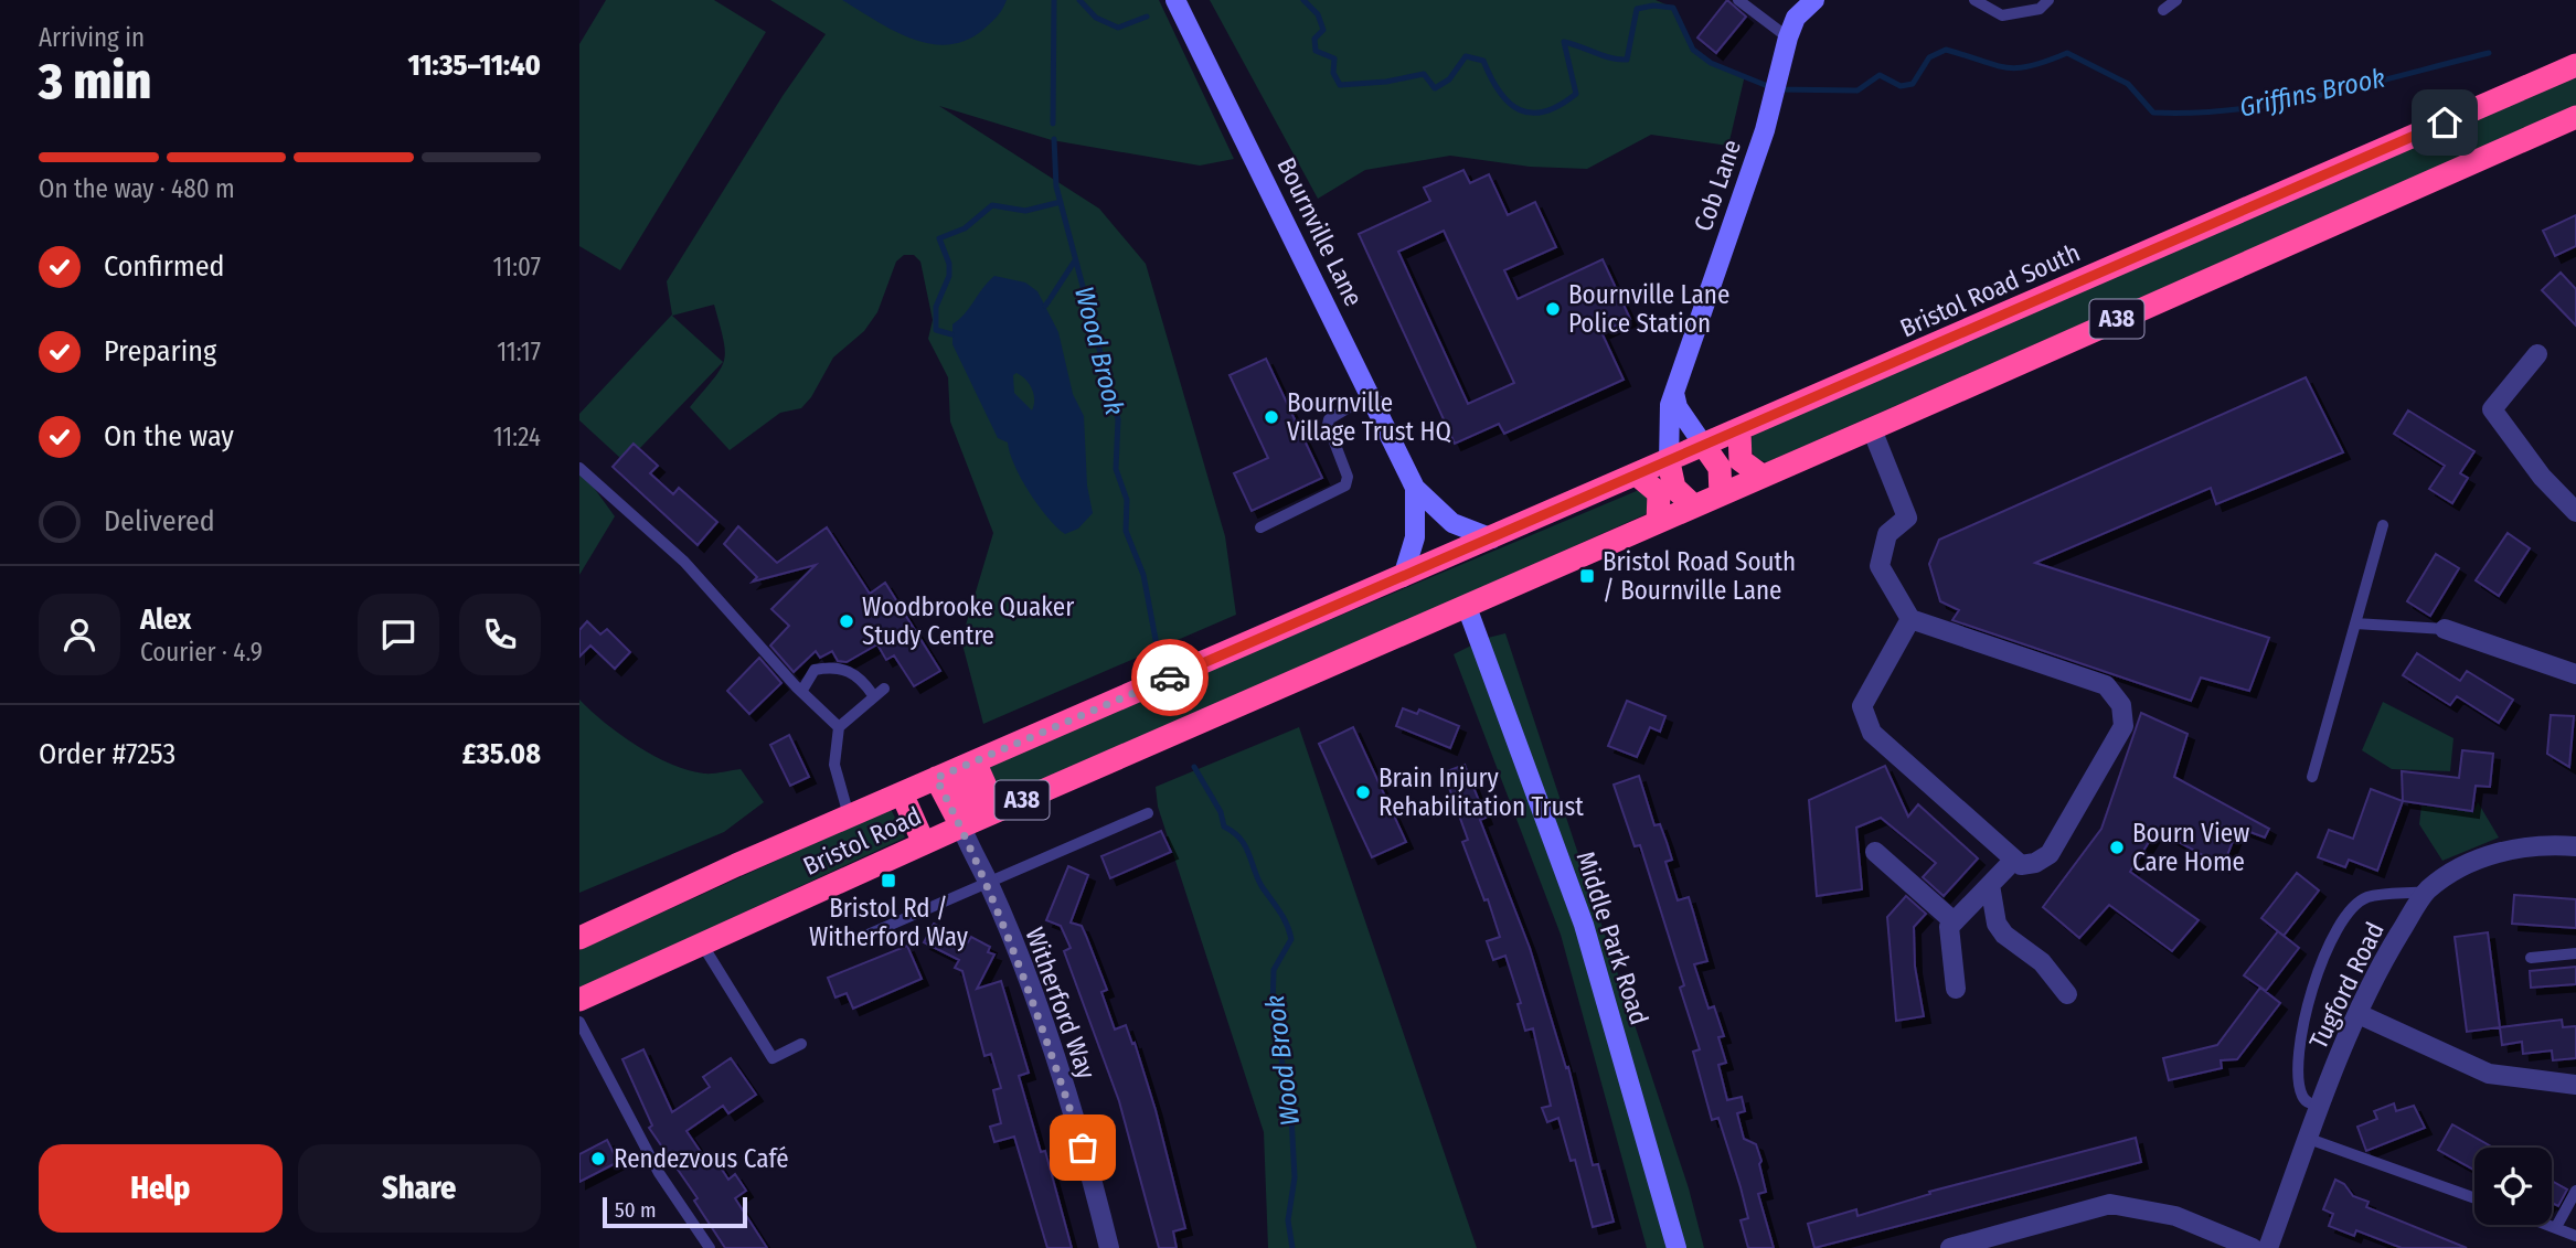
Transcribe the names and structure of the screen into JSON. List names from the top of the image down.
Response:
{
  "streets": {
    "highway": ["Bristol Road South", "A38", "Bristol Road"],
    "street": [
      "Cob Lane",
      "Bournville Lane",
      "Middle Park Road",
      "Tugford Road",
      "Witherford Way"
    ]
  },
  "crossings": [
    ["Cob Lane", "Bristol Road South"],
    ["Cob Lane", "A38"],
    ["Bournville Lane", "Bristol Road South"],
    ["Bournville Lane", "Bristol Road"],
    ["Bristol Road South", "A38"],
    ["Bristol Road South", "Bristol Road"],
    ["A38", "Bristol Road"],
    ["A38", "Middle Park Road"],
    ["Bristol Road", "Middle Park Road"],
    ["Bristol Road", "Witherford Way"]
  ],
  "water": ["Griffins Brook", "Wood Brook"],
  "places": {
    "other": [
      "Bournville Lane Police Station",
      "Bournville Village Trust HQ",
      "Woodbrooke Quaker Study Centre",
      "Brain Injury Rehabilitation Trust",
      "Bourn View Care Home",
      "Rendezvous Café"
    ],
    "transit": ["Bristol Road South / Bournville Lane", "Bristol Rd / Witherford Way"]
  },
  "scale_bar": "50 m",
  "page": {
    "heading": ["3 min", "Arriving in", "11:35–11:40"],
    "panel": [
      "Alex",
      "Courier · 4.9",
      "Order #7253",
      "£35.08"
    ],
    "bar": "On the way · 480 m",
    "list": [
      ["Confirmed", "11:07"],
      ["Preparing", "11:17"],
      ["On the way", "11:24"],
      "Delivered"
    ],
    "buttons": ["Help", "Share"],
    "scale": "50 m"
  }
}
